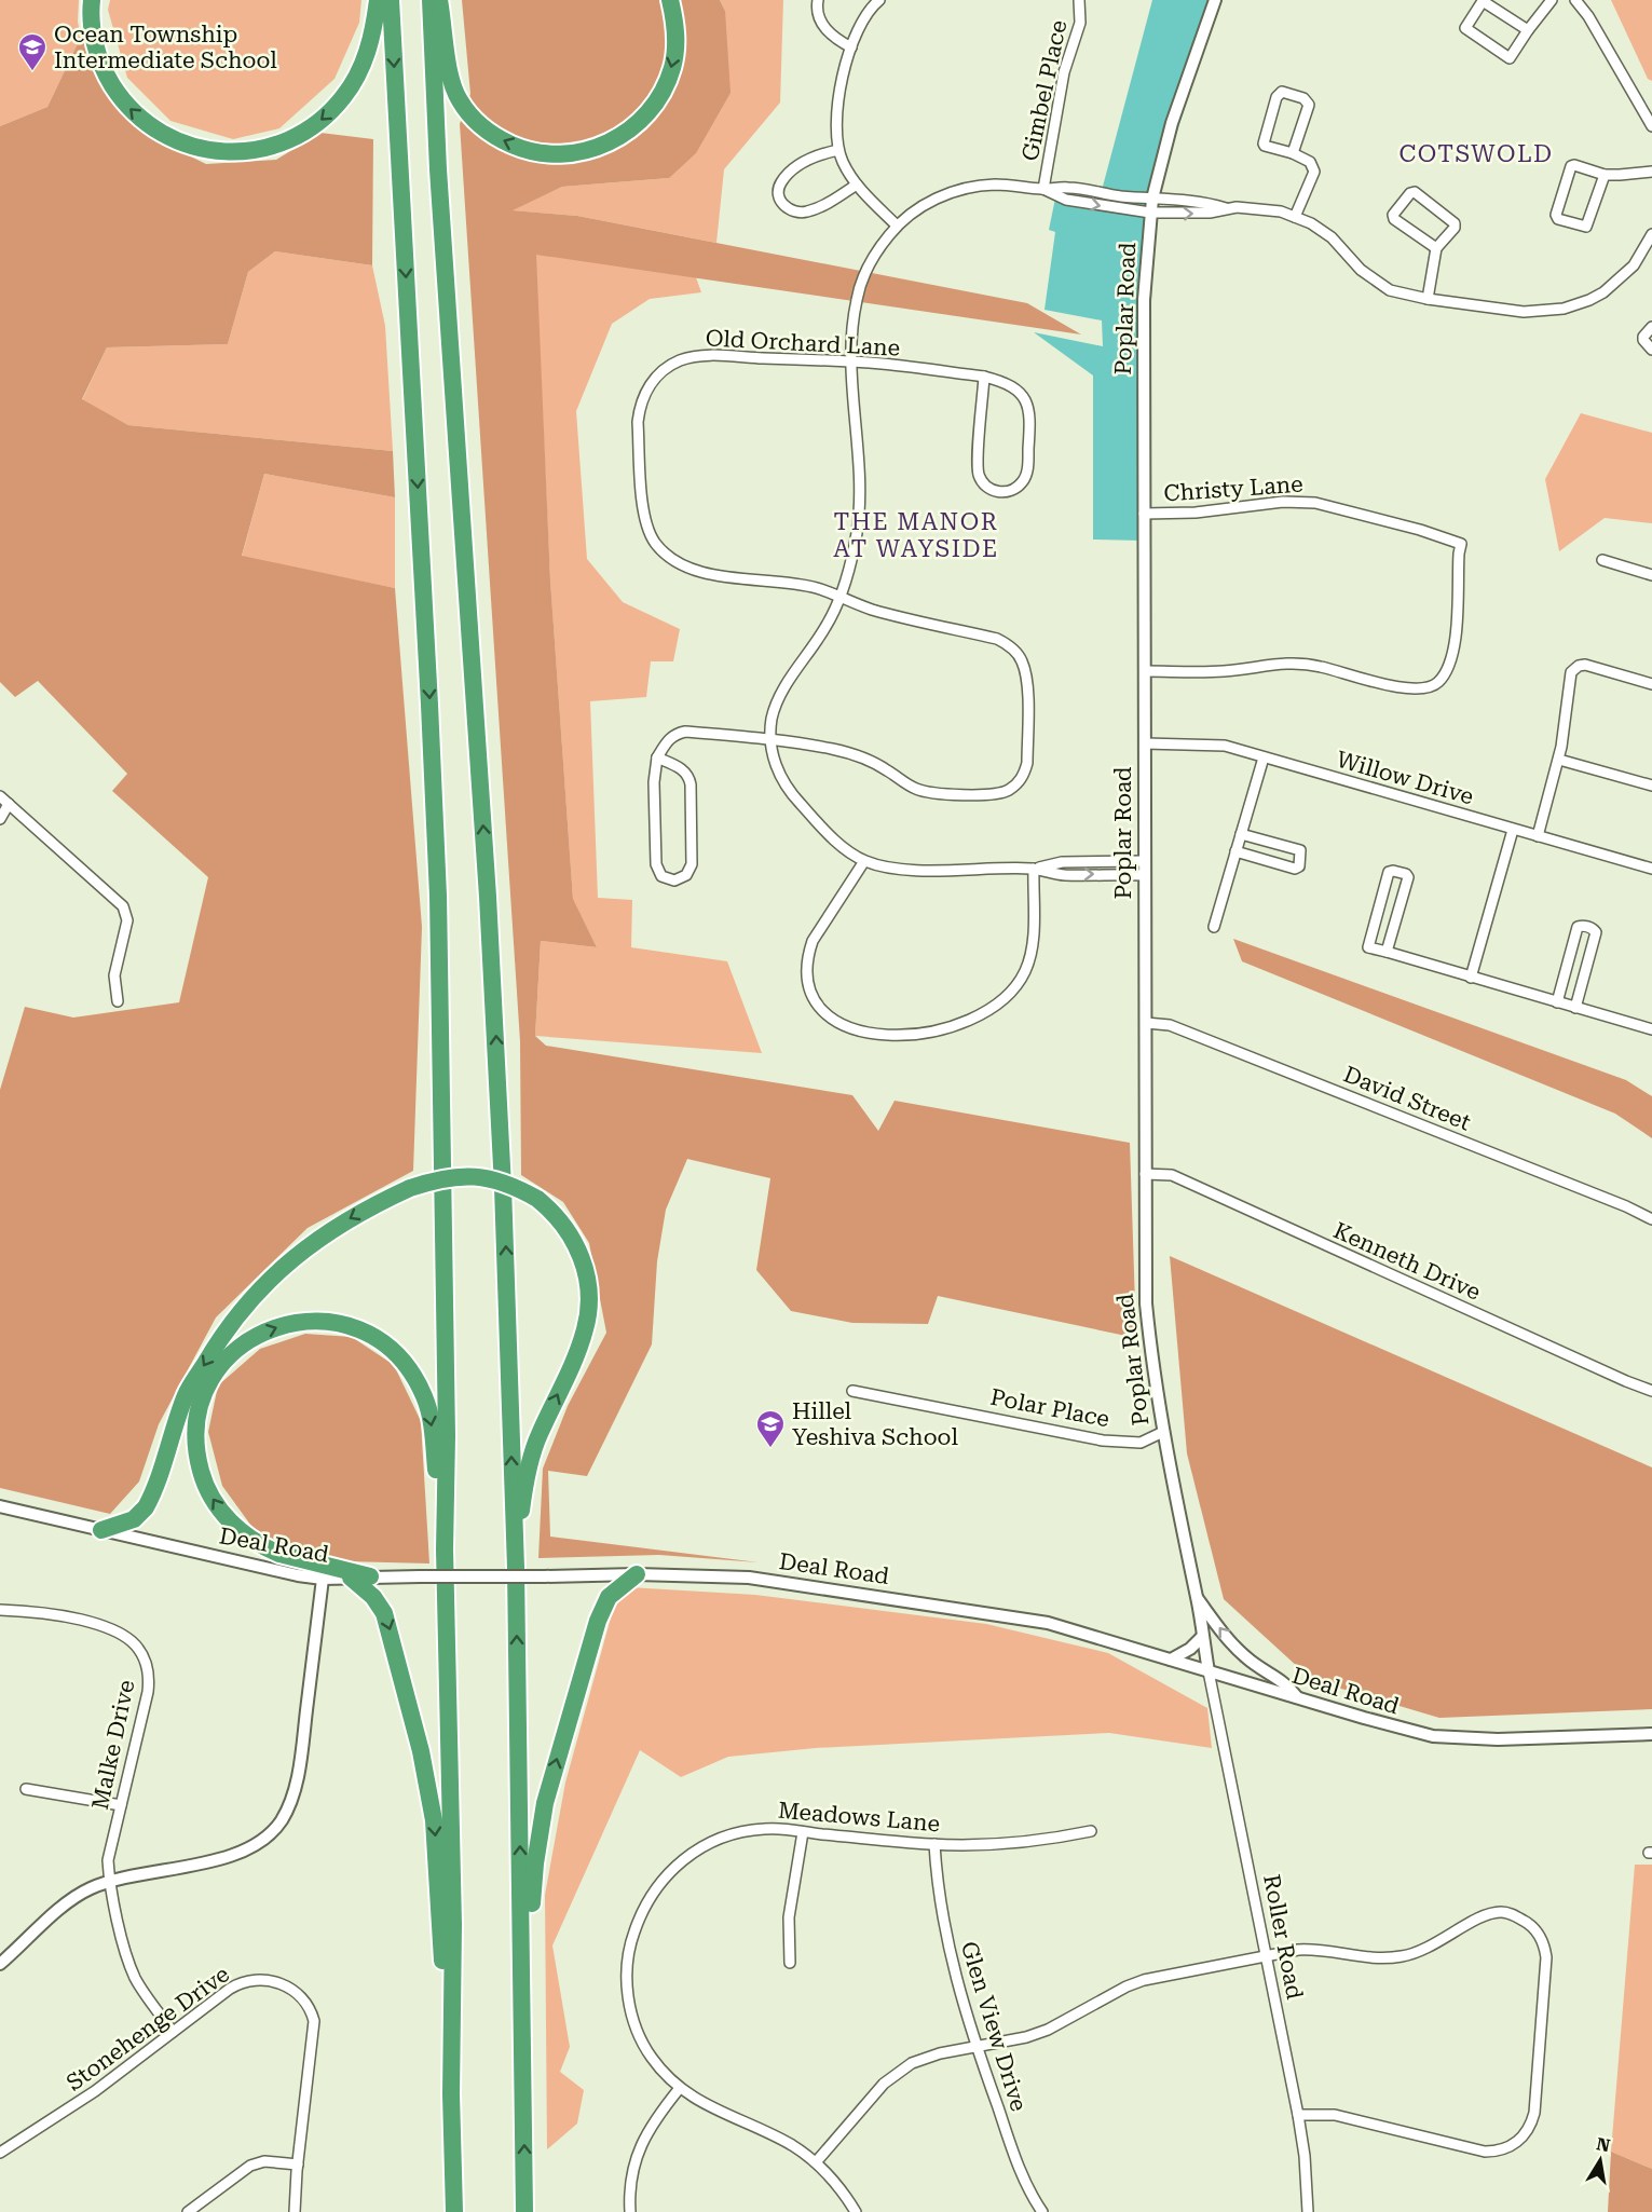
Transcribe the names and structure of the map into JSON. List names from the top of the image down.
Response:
{
  "streets": {
    "street": [
      "Gimbel Place",
      "Poplar Road",
      "Old Orchard Lane",
      "Christy Lane",
      "Willow Drive",
      "David Street",
      "Kenneth Drive",
      "Polar Place",
      "Deal Road",
      "Malke Drive",
      "Meadows Lane",
      "Roller Road",
      "Glen View Drive",
      "Stonehenge Drive"
    ]
  },
  "crossings": [
    ["Poplar Road", "Christy Lane"],
    ["Poplar Road", "Willow Drive"],
    ["Poplar Road", "David Street"],
    ["Poplar Road", "Kenneth Drive"],
    ["Poplar Road", "Polar Place"],
    ["Poplar Road", "Deal Road"],
    ["Poplar Road", "Roller Road"],
    ["Deal Road", "Roller Road"],
    ["Malke Drive", "Stonehenge Drive"],
    ["Meadows Lane", "Glen View Drive"]
  ],
  "districts": ["COTSWOLD", "THE MANOR AT WAYSIDE"],
  "places": {
    "school or university": ["Ocean Township Intermediate School", "Hillel Yeshiva School"]
  },
  "north": "top"
}
